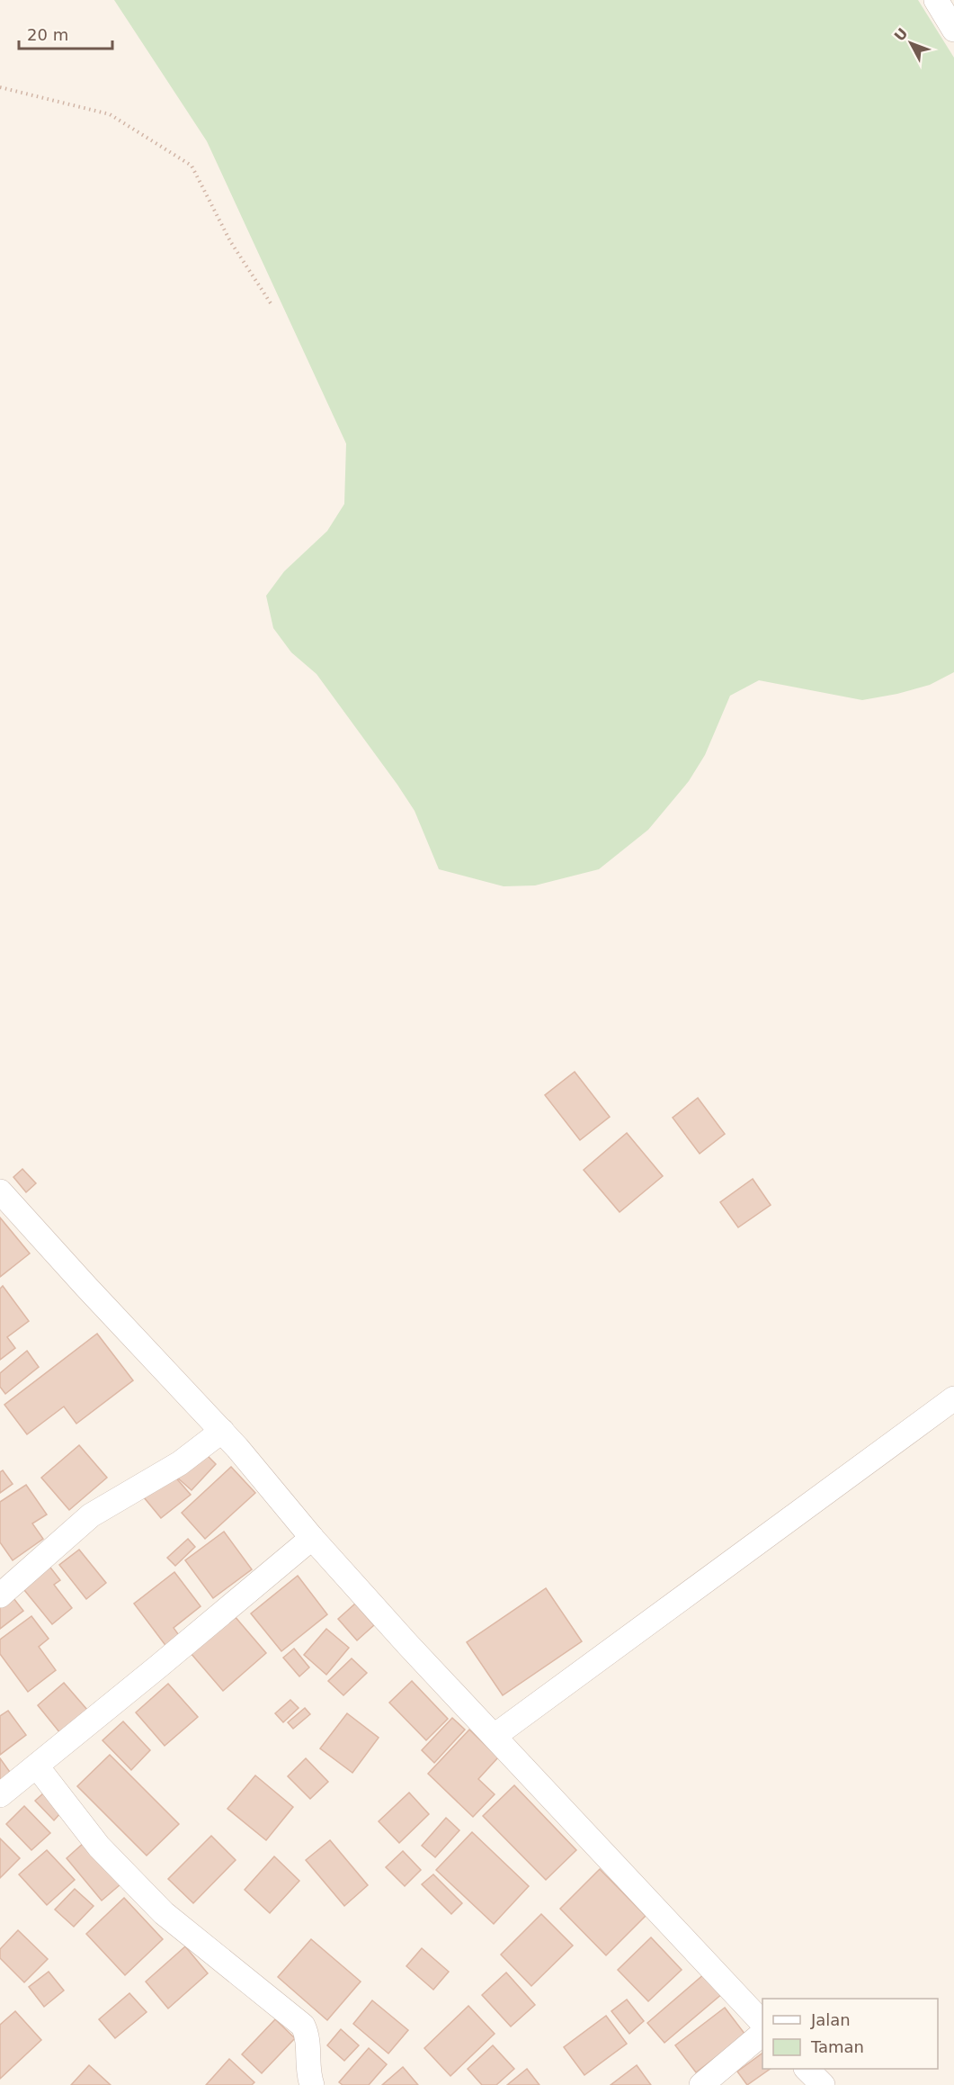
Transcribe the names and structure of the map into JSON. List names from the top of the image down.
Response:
{
  "legend": ["Jalan", "Taman"],
  "scale_bar": "20 m",
  "north": "top left"
}
